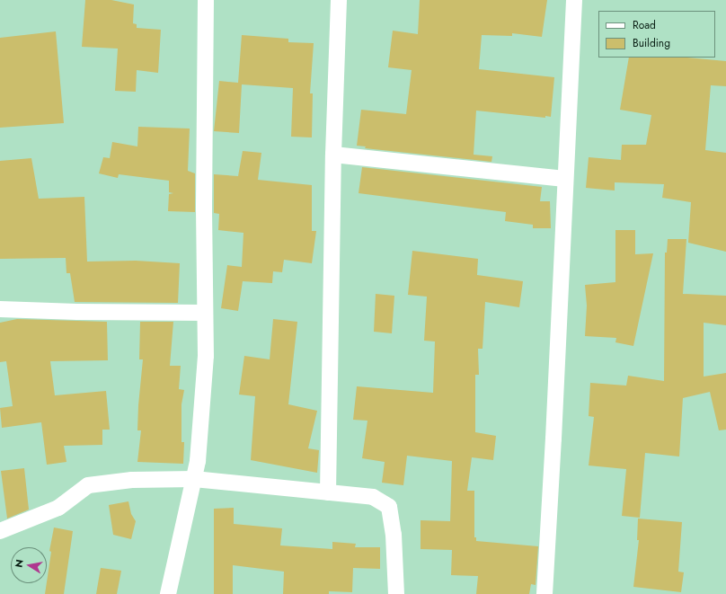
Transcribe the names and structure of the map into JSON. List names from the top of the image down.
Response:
{
  "legend": ["Road", "Building"],
  "north": "left"
}
